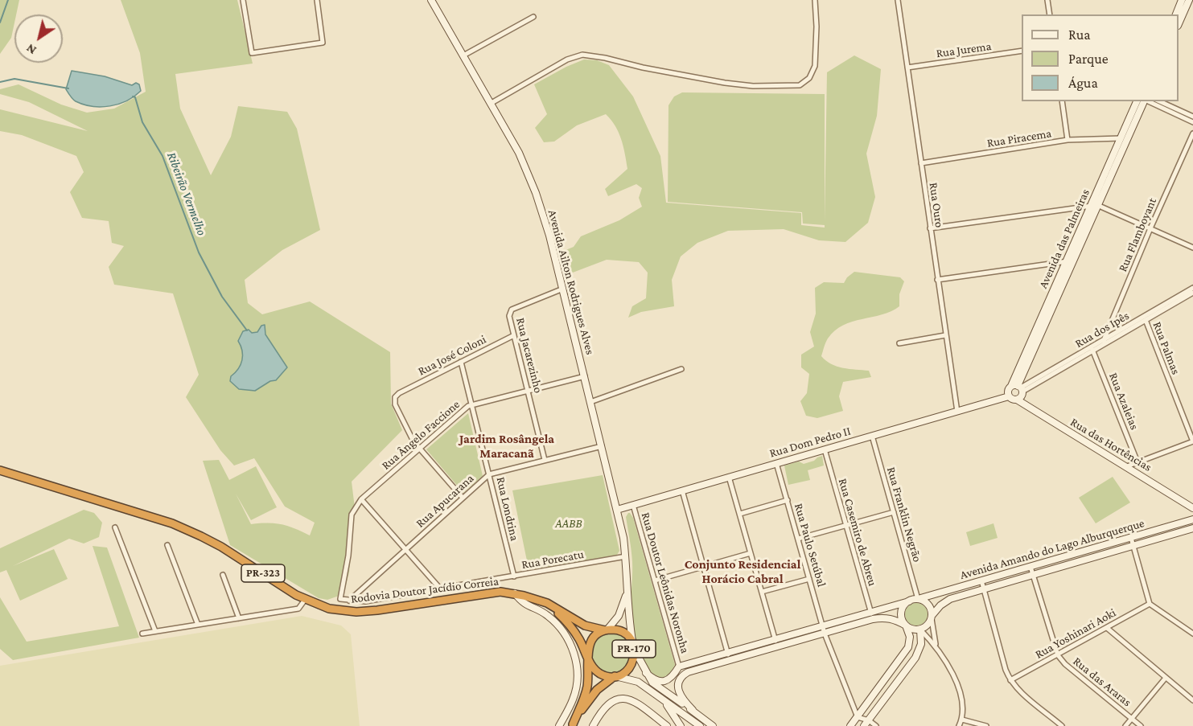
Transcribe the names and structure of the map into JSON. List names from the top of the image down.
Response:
{
  "streets": {
    "highway": ["PR-323", "Rodovia Doutor Jacídio Correia", "PR-170"],
    "street": [
      "Rua Jurema",
      "Rua Piracema",
      "Rua Ouro",
      "Rua Flamboyant",
      "Avenida das Palmeiras",
      "Avenida Ailton Rodrigues Alves",
      "Rua dos Ipês",
      "Rua Palmas",
      "Rua José Coloni",
      "Rua Jacarezinho",
      "Rua Azaleias",
      "Rua Ângelo Faccione",
      "Rua Dom Pedro II",
      "Rua das Hortências",
      "Rua Apucarana",
      "Rua Londrina",
      "Rua Franklin Negrão",
      "Rua Casemiro de Abreu",
      "Rua Paulo Setúbal",
      "Avenida Amando do Lago Alburquerque",
      "Rua Porecatu",
      "Rua Doutor Leônidas Noronha",
      "Rua Yoshinari Aoki",
      "Rua das Araras"
    ]
  },
  "crossings": [
    ["Rua Jurema", "Rua Ouro"],
    ["Rua Piracema", "Rua Ouro"],
    ["Rua Piracema", "Avenida das Palmeiras"],
    ["Rua Ouro", "Rua Dom Pedro II"],
    ["Rua Flamboyant", "Rua dos Ipês"],
    ["Avenida das Palmeiras", "Rua dos Ipês"],
    ["Avenida Ailton Rodrigues Alves", "Rua Jacarezinho"],
    ["Avenida Ailton Rodrigues Alves", "Rua Ângelo Faccione"],
    ["Avenida Ailton Rodrigues Alves", "Rua Dom Pedro II"],
    ["Avenida Ailton Rodrigues Alves", "Rua Apucarana"],
    ["Avenida Ailton Rodrigues Alves", "Rua Porecatu"],
    ["Rua dos Ipês", "Rua Palmas"],
    ["Rua dos Ipês", "Rua Azaleias"],
    ["Rua José Coloni", "Rua Jacarezinho"],
    ["Rua José Coloni", "Rua Ângelo Faccione"],
    ["Rua José Coloni", "Rua Londrina"],
    ["Rua Jacarezinho", "Rua Ângelo Faccione"],
    ["Rua Jacarezinho", "Rua Apucarana"],
    ["Rua Ângelo Faccione", "Rua Londrina"],
    ["Rua Ângelo Faccione", "Rua Porecatu"],
    ["Rua Dom Pedro II", "Rua das Hortências"],
    ["Rua Dom Pedro II", "Rua Franklin Negrão"],
    ["Rua Dom Pedro II", "Rua Casemiro de Abreu"],
    ["Rua Dom Pedro II", "Rua Paulo Setúbal"],
    ["Rua Dom Pedro II", "Rua Doutor Leônidas Noronha"],
    ["Rua Apucarana", "Rua Londrina"],
    ["Rua Apucarana", "Rua Porecatu"],
    ["Rua Londrina", "Rua Porecatu"],
    ["Rua Franklin Negrão", "Avenida Amando do Lago Alburquerque"],
    ["Avenida Amando do Lago Alburquerque", "Rua das Araras"],
    ["Rodovia Doutor Jacídio Correia", "PR-170"],
    ["Rua Yoshinari Aoki", "Rua das Araras"]
  ],
  "districts": ["Jardim Rosângela Maracanã", "Conjunto Residencial Horácio Cabral"],
  "water": ["Ribeirão Vermelho"],
  "parks": ["AABB"],
  "legend": ["Rua", "Parque", "Água"],
  "north": "bottom left"
}
